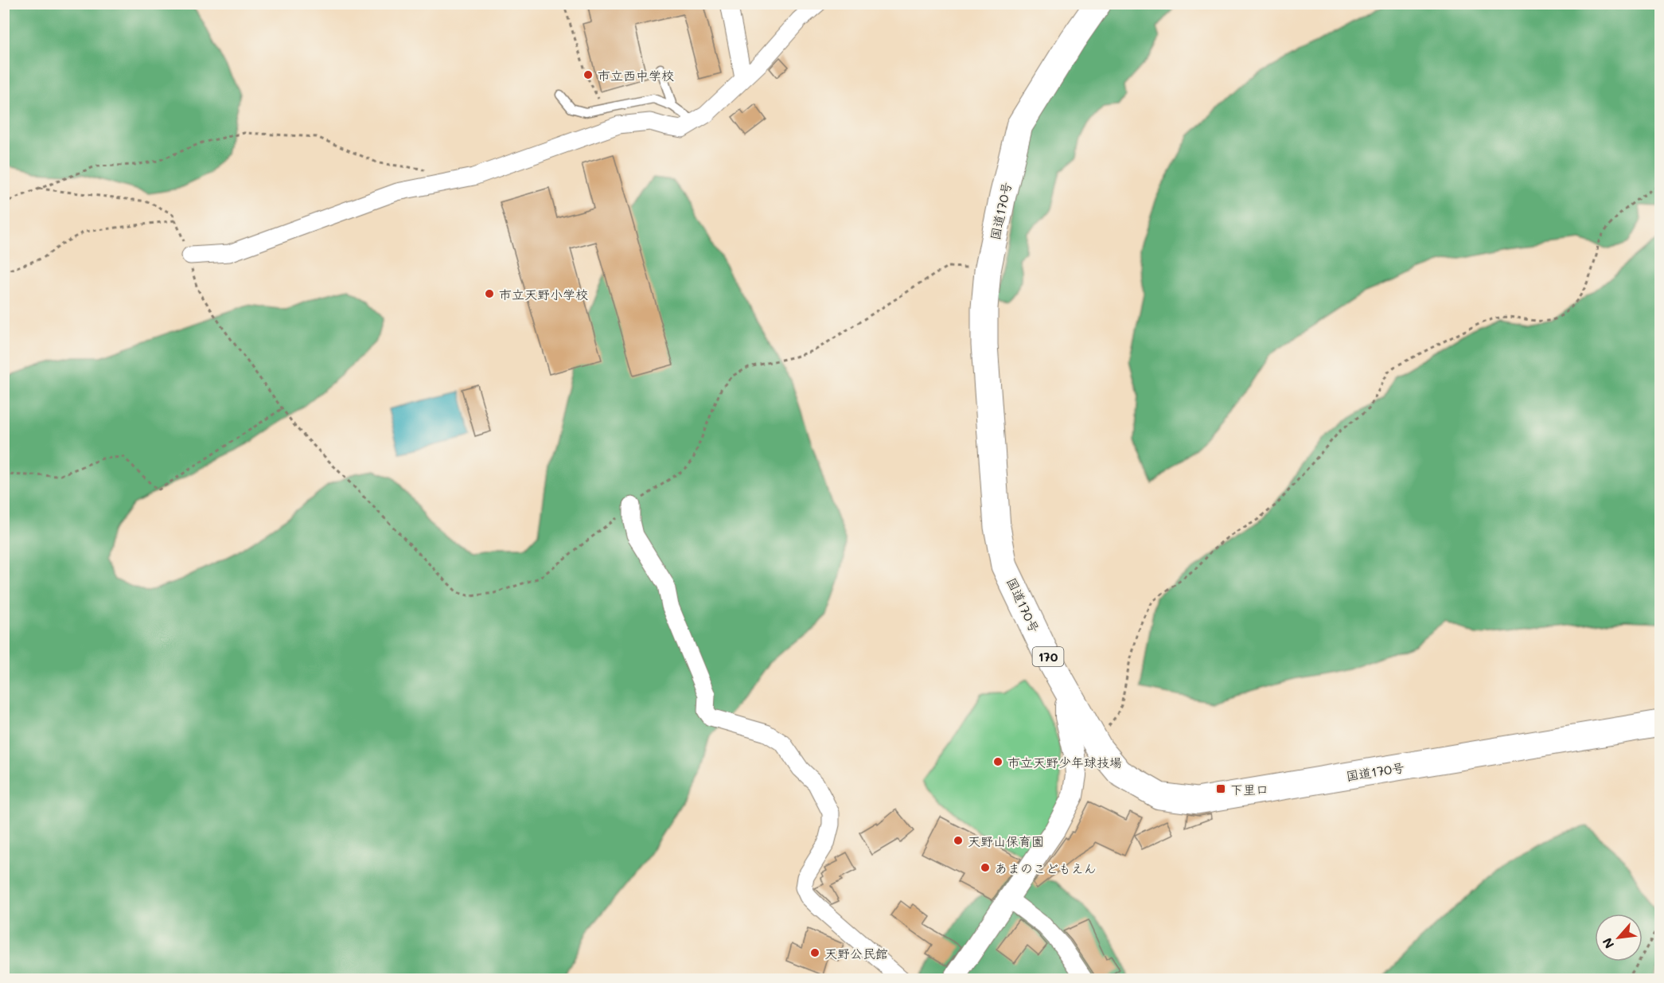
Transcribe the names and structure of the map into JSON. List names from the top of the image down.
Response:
{
  "streets": {
    "highway": ["国道170号", "170"]
  },
  "places": {
    "other": [
      "市立西中学校",
      "市立天野小学校",
      "市立天野少年球技場",
      "天野山保育園",
      "あまのこどもえん",
      "天野公民館"
    ],
    "transit": ["下里口"]
  },
  "north": "bottom left"
}
